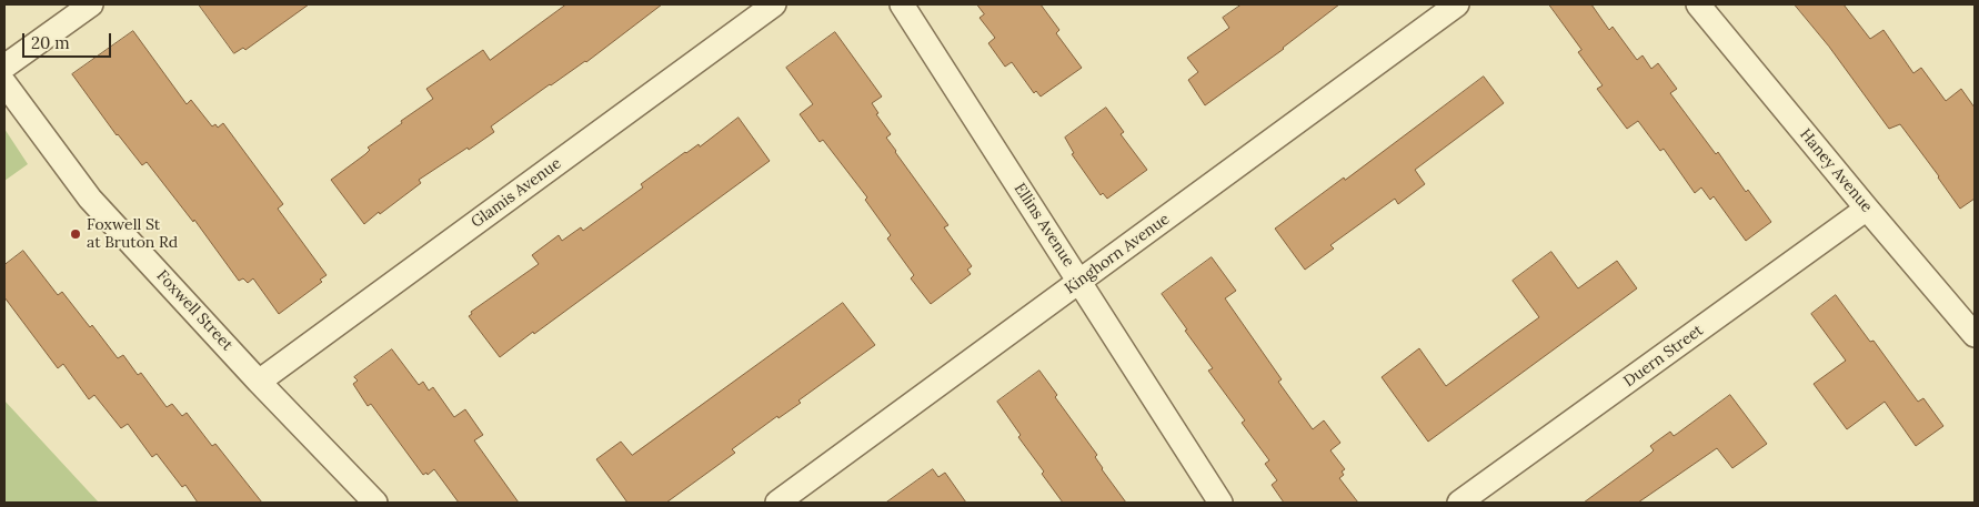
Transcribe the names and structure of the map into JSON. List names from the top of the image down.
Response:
{
  "streets": {
    "street": [
      "Haney Avenue",
      "Glamis Avenue",
      "Ellins Avenue",
      "Kinghorn Avenue",
      "Foxwell Street",
      "Duern Street"
    ]
  },
  "crossings": [
    ["Haney Avenue", "Duern Street"],
    ["Glamis Avenue", "Foxwell Street"],
    ["Ellins Avenue", "Kinghorn Avenue"]
  ],
  "places": ["Foxwell St at Bruton Rd"],
  "scale_bar": "20 m"
}
